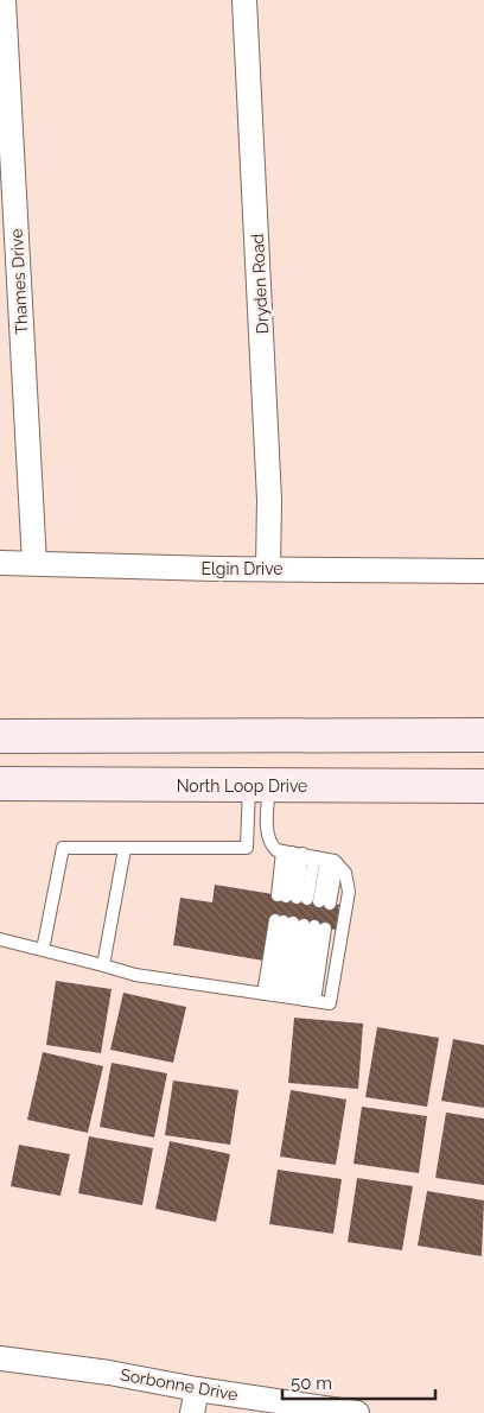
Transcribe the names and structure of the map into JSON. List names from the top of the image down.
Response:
{
  "streets": {
    "main road": ["North Loop Drive"],
    "street": [
      "Thames Drive",
      "Dryden Road",
      "Elgin Drive",
      "Sorbonne Drive"
    ]
  },
  "crossings": [
    ["Thames Drive", "Elgin Drive"],
    ["Dryden Road", "Elgin Drive"]
  ],
  "scale_bar": "50 m"
}
